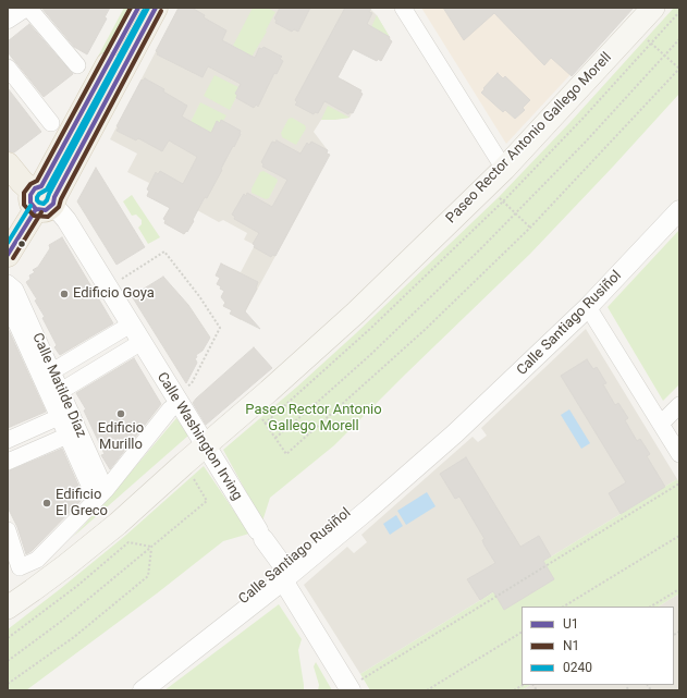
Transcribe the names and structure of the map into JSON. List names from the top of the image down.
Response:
{
  "streets": {
    "main road": ["Paseo Rector Antonio Gallego Morell"],
    "street": ["Calle Santiago Rusiñol", "Calle Matilde Díaz", "Calle Washington Irving"]
  },
  "crossings": [
    ["Paseo Rector Antonio Gallego Morell", "Calle Washington Irving"],
    ["Calle Santiago Rusiñol", "Calle Washington Irving"]
  ],
  "parks": ["Paseo Rector Antonio Gallego Morell"],
  "places": ["Edificio Goya", "Edificio Murillo", "Edificio El Greco"],
  "lines": ["transit line U1", "transit line N1", "transit line 0240"],
  "legend": ["U1", "N1", "0240"]
}
